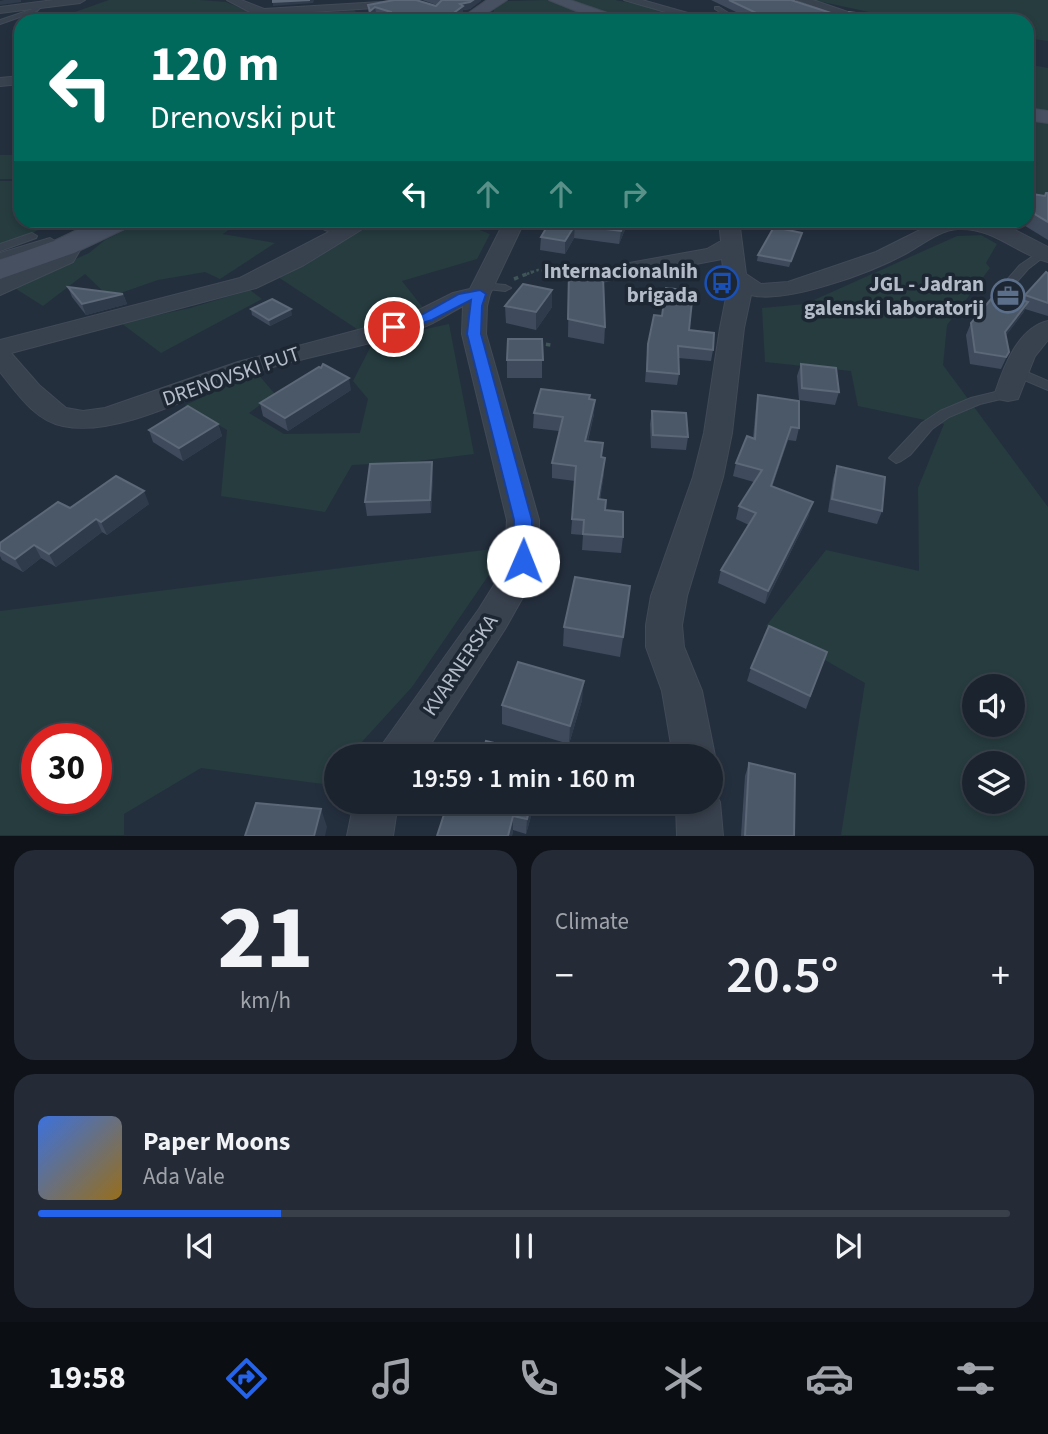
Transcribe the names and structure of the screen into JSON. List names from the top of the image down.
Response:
{
  "streets": {
    "street": ["DRENOVSKI PUT", "KVARNERSKA"]
  },
  "crossings": [
    ["DRENOVSKI PUT", "KVARNERSKA"]
  ],
  "places": {
    "bus stop": ["Internacionalnih brigada"],
    "office": ["JGL - Jadran galenski laboratorij"]
  },
  "page": {
    "turn": ["120 m", "Drenovski put"],
    "limit": "30",
    "trip": "19:59 · 1 min · 160 m",
    "tile": [
      ["21", "km/h"],
      "Climate"
    ],
    "heat": ["−", "20.5°", "+"],
    "song": ["Paper Moons", "Ada Vale"],
    "tabs": "19:58"
  }
}
